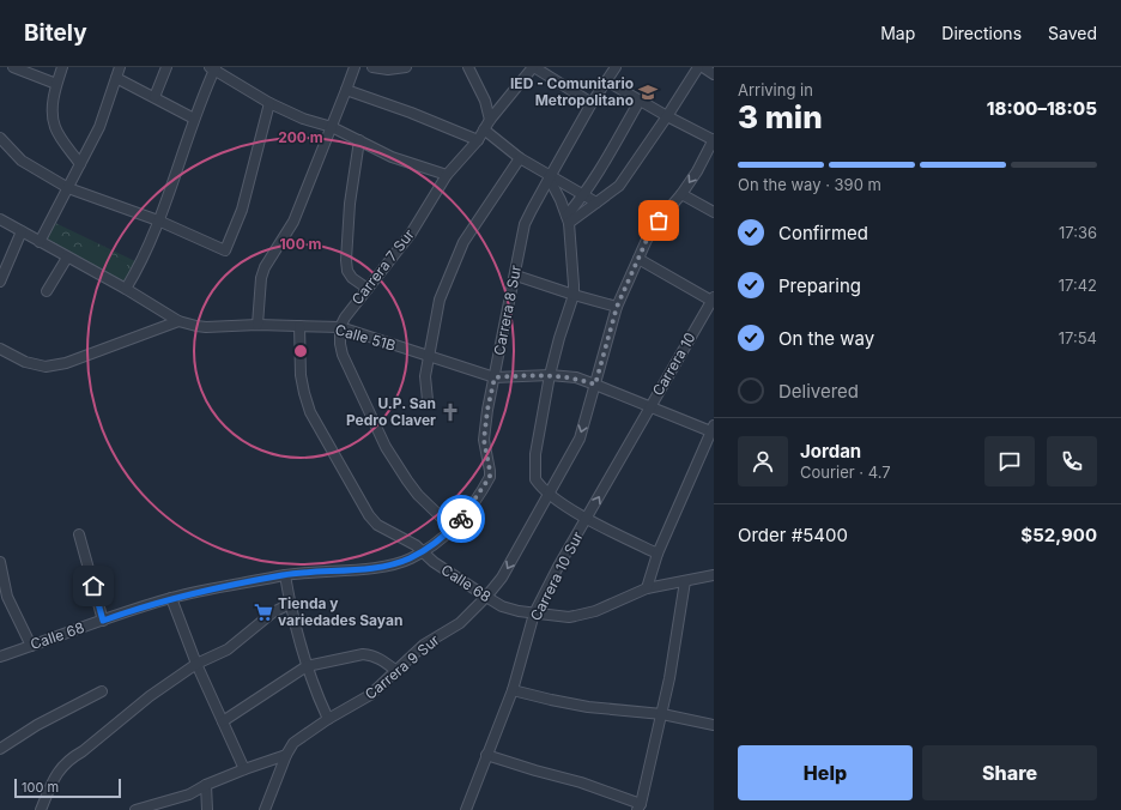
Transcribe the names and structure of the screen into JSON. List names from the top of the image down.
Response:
{
  "streets": {
    "street": [
      "Carrera 7 Sur",
      "Carrera 8 Sur",
      "Calle 51B",
      "Carrera 10",
      "Carrera 10 Sur",
      "Calle 68",
      "Carrera 9 Sur"
    ]
  },
  "crossings": [
    ["Carrera 7 Sur", "Calle 51B"],
    ["Carrera 8 Sur", "Calle 51B"],
    ["Carrera 8 Sur", "Calle 68"],
    ["Calle 51B", "Carrera 10"],
    ["Calle 51B", "Carrera 10 Sur"],
    ["Calle 51B", "Carrera 9 Sur"],
    ["Carrera 10", "Carrera 10 Sur"],
    ["Carrera 10 Sur", "Calle 68"],
    ["Calle 68", "Carrera 9 Sur"]
  ],
  "places": {
    "school or university": ["IED - Comunitario Metropolitano"],
    "church": ["U.P. San Pedro Claver"],
    "supermarket": ["Tienda y variedades Sayan"]
  },
  "scale_bar": "100 m",
  "page": {
    "header": "Bitely",
    "nav": ["Map", "Directions", "Saved"],
    "heading": ["3 min", "Arriving in", "18:00–18:05"],
    "panel": [
      "Jordan",
      "Courier · 4.7",
      "Order #5400",
      "$52,900"
    ],
    "bar": "On the way · 390 m",
    "list": [
      ["Confirmed", "17:36"],
      ["Preparing", "17:42"],
      ["On the way", "17:54"],
      "Delivered"
    ],
    "buttons": ["Help", "Share"],
    "scale": "100 m"
  },
  "rings": ["200 m", "100 m"]
}
